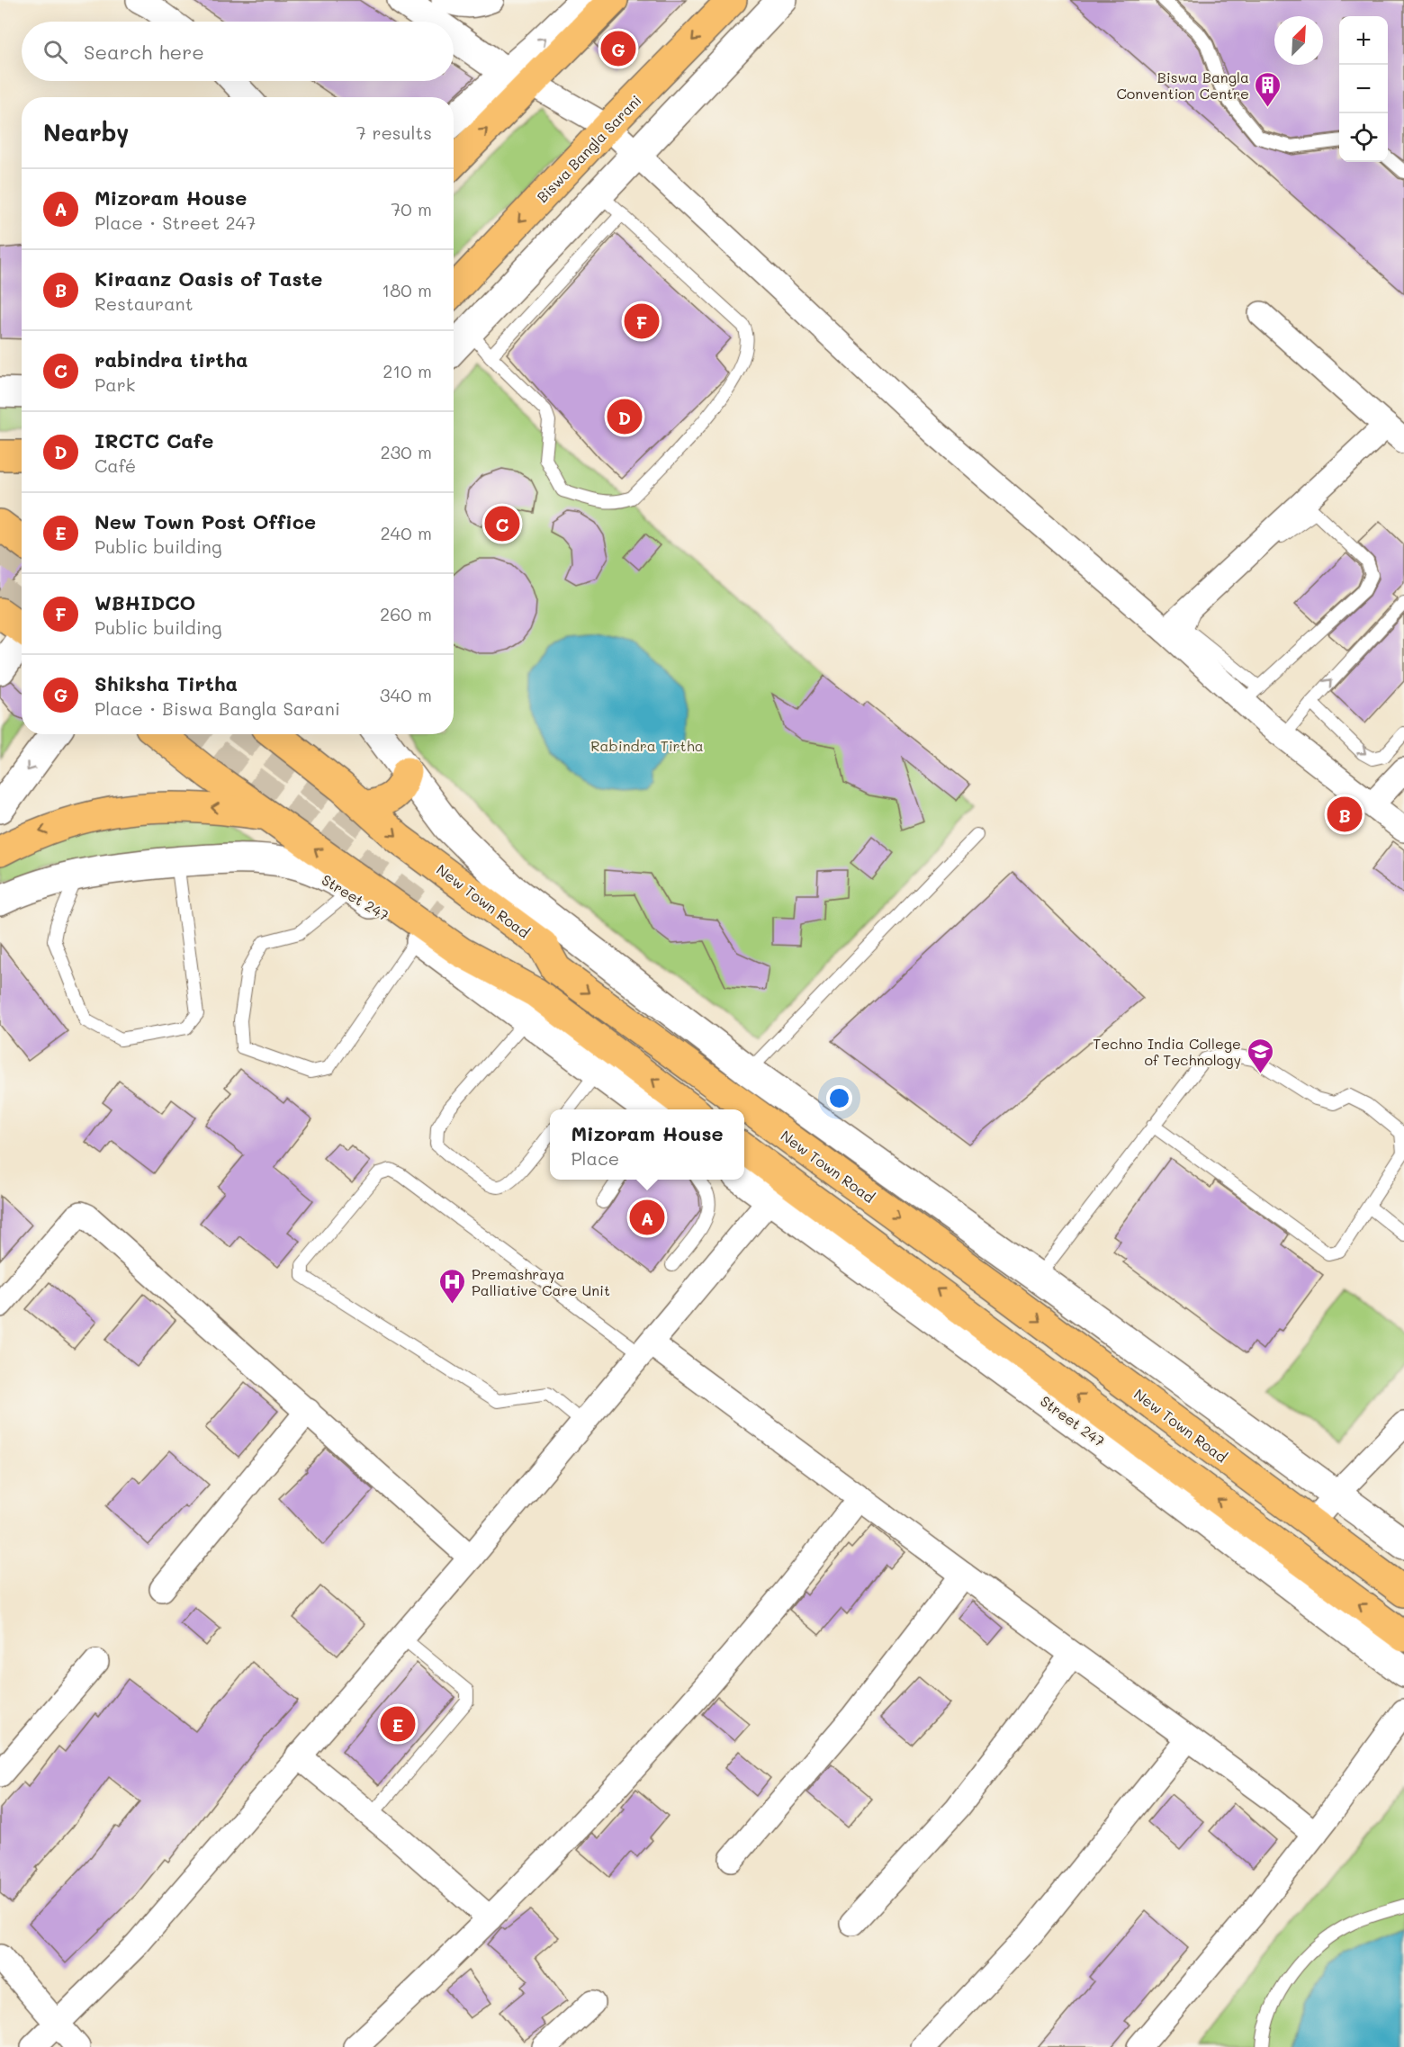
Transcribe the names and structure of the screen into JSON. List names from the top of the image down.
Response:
{
  "streets": {
    "main road": ["Biswa Bangla Sarani", "New Town Road"],
    "street": ["Street 247"]
  },
  "parks": ["Rabindra Tirtha"],
  "places": {
    "building": ["Biswa Bangla Convention Centre"],
    "school or university": ["Techno India College of Technology"],
    "hospital": ["Premashraya Palliative Care Unit"]
  },
  "north": "top right",
  "page": {
    "map_buttons": ["+", "−"],
    "search": "Search here",
    "pins": [
      "G",
      "F",
      "D",
      "C",
      "B",
      "A",
      "E"
    ],
    "heading": ["Nearby", "7 results"],
    "list": [
      {
        "mark": "A",
        "name": "Mizoram House",
        "note": "Place · Street 247",
        "value": "70 m"
      },
      {
        "mark": "B",
        "name": "Kiraanz Oasis of Taste",
        "note": "Restaurant",
        "value": "180 m"
      },
      {
        "mark": "C",
        "name": "rabindra tirtha",
        "note": "Park",
        "value": "210 m"
      },
      {
        "mark": "D",
        "name": "IRCTC Cafe",
        "note": "Café",
        "value": "230 m"
      },
      {
        "mark": "E",
        "name": "New Town Post Office",
        "note": "Public building",
        "value": "240 m"
      },
      {
        "mark": "F",
        "name": "WBHIDCO",
        "note": "Public building",
        "value": "260 m"
      },
      {
        "mark": "G",
        "name": "Shiksha Tirtha",
        "note": "Place · Biswa Bangla Sarani",
        "value": "340 m"
      }
    ],
    "popup": ["Mizoram House", "Place"]
  }
}
